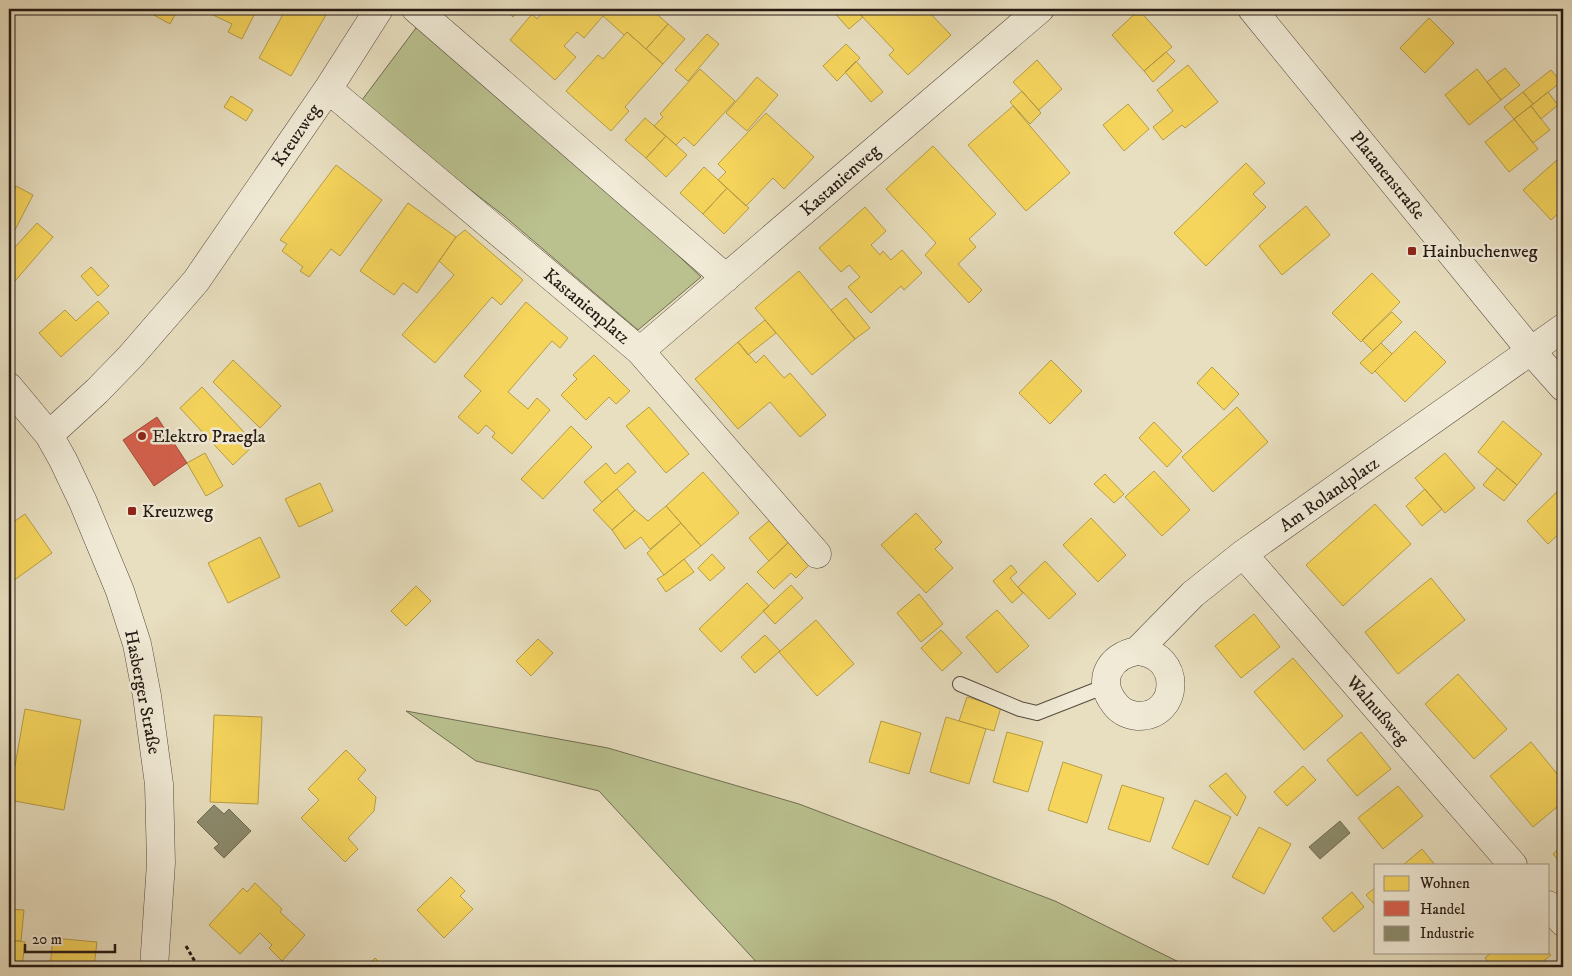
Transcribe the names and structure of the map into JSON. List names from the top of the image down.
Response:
{
  "streets": {
    "street": [
      "Kreuzweg",
      "Platanenstraße",
      "Kastanienweg",
      "Kastanienplatz",
      "Am Rolandplatz",
      "Hasberger Straße",
      "Walnußweg"
    ]
  },
  "crossings": [
    ["Kreuzweg", "Kastanienplatz"],
    ["Kreuzweg", "Hasberger Straße"],
    ["Platanenstraße", "Am Rolandplatz"],
    ["Kastanienweg", "Kastanienplatz"],
    ["Am Rolandplatz", "Walnußweg"]
  ],
  "places": {
    "transit": ["Hainbuchenweg", "Kreuzweg"],
    "other": ["Elektro Praegla"]
  },
  "legend": ["Wohnen", "Handel", "Industrie"],
  "scale_bar": "20 m"
}
